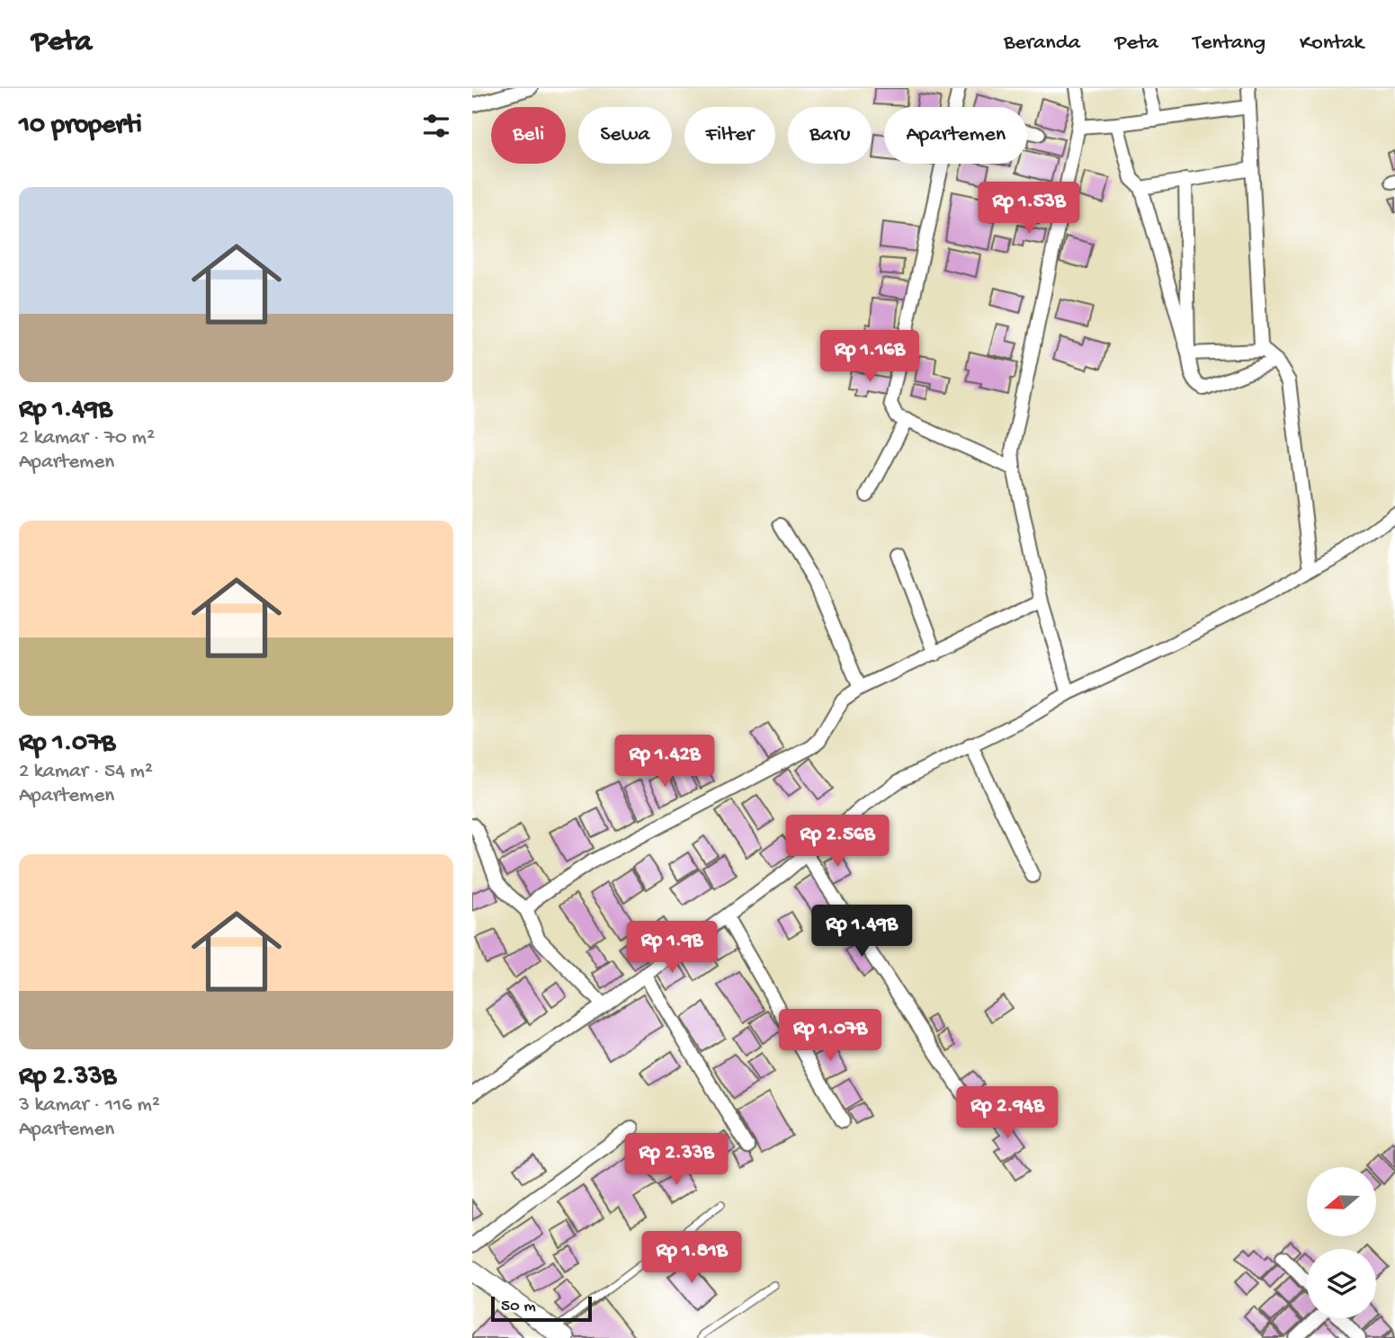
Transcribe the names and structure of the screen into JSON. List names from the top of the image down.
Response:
{
  "scale_bar": "50 m",
  "north": "left",
  "page": {
    "header": "Peta",
    "nav": [
      "Beranda",
      "Peta",
      "Tentang",
      "Kontak"
    ],
    "heading": "10 properti",
    "chip": [
      "Beli",
      "Sewa",
      "Filter",
      "Baru",
      "Apartemen"
    ],
    "list": [
      {
        "name": "Rp 1.49B",
        "note": "2 kamar · 70 m² · Apartemen"
      },
      {
        "name": "Rp 1.07B",
        "note": "2 kamar · 54 m² · Apartemen"
      },
      {
        "name": "Rp 2.33B",
        "note": "3 kamar · 116 m² · Apartemen"
      }
    ],
    "price": [
      "Rp 1.53B",
      "Rp 1.16B",
      "Rp 1.42B",
      "Rp 2.56B",
      "Rp 1.49B",
      "Rp 1.9B",
      "Rp 1.07B",
      "Rp 2.94B",
      "Rp 2.33B",
      "Rp 1.81B"
    ],
    "scale": "50 m"
  }
}
